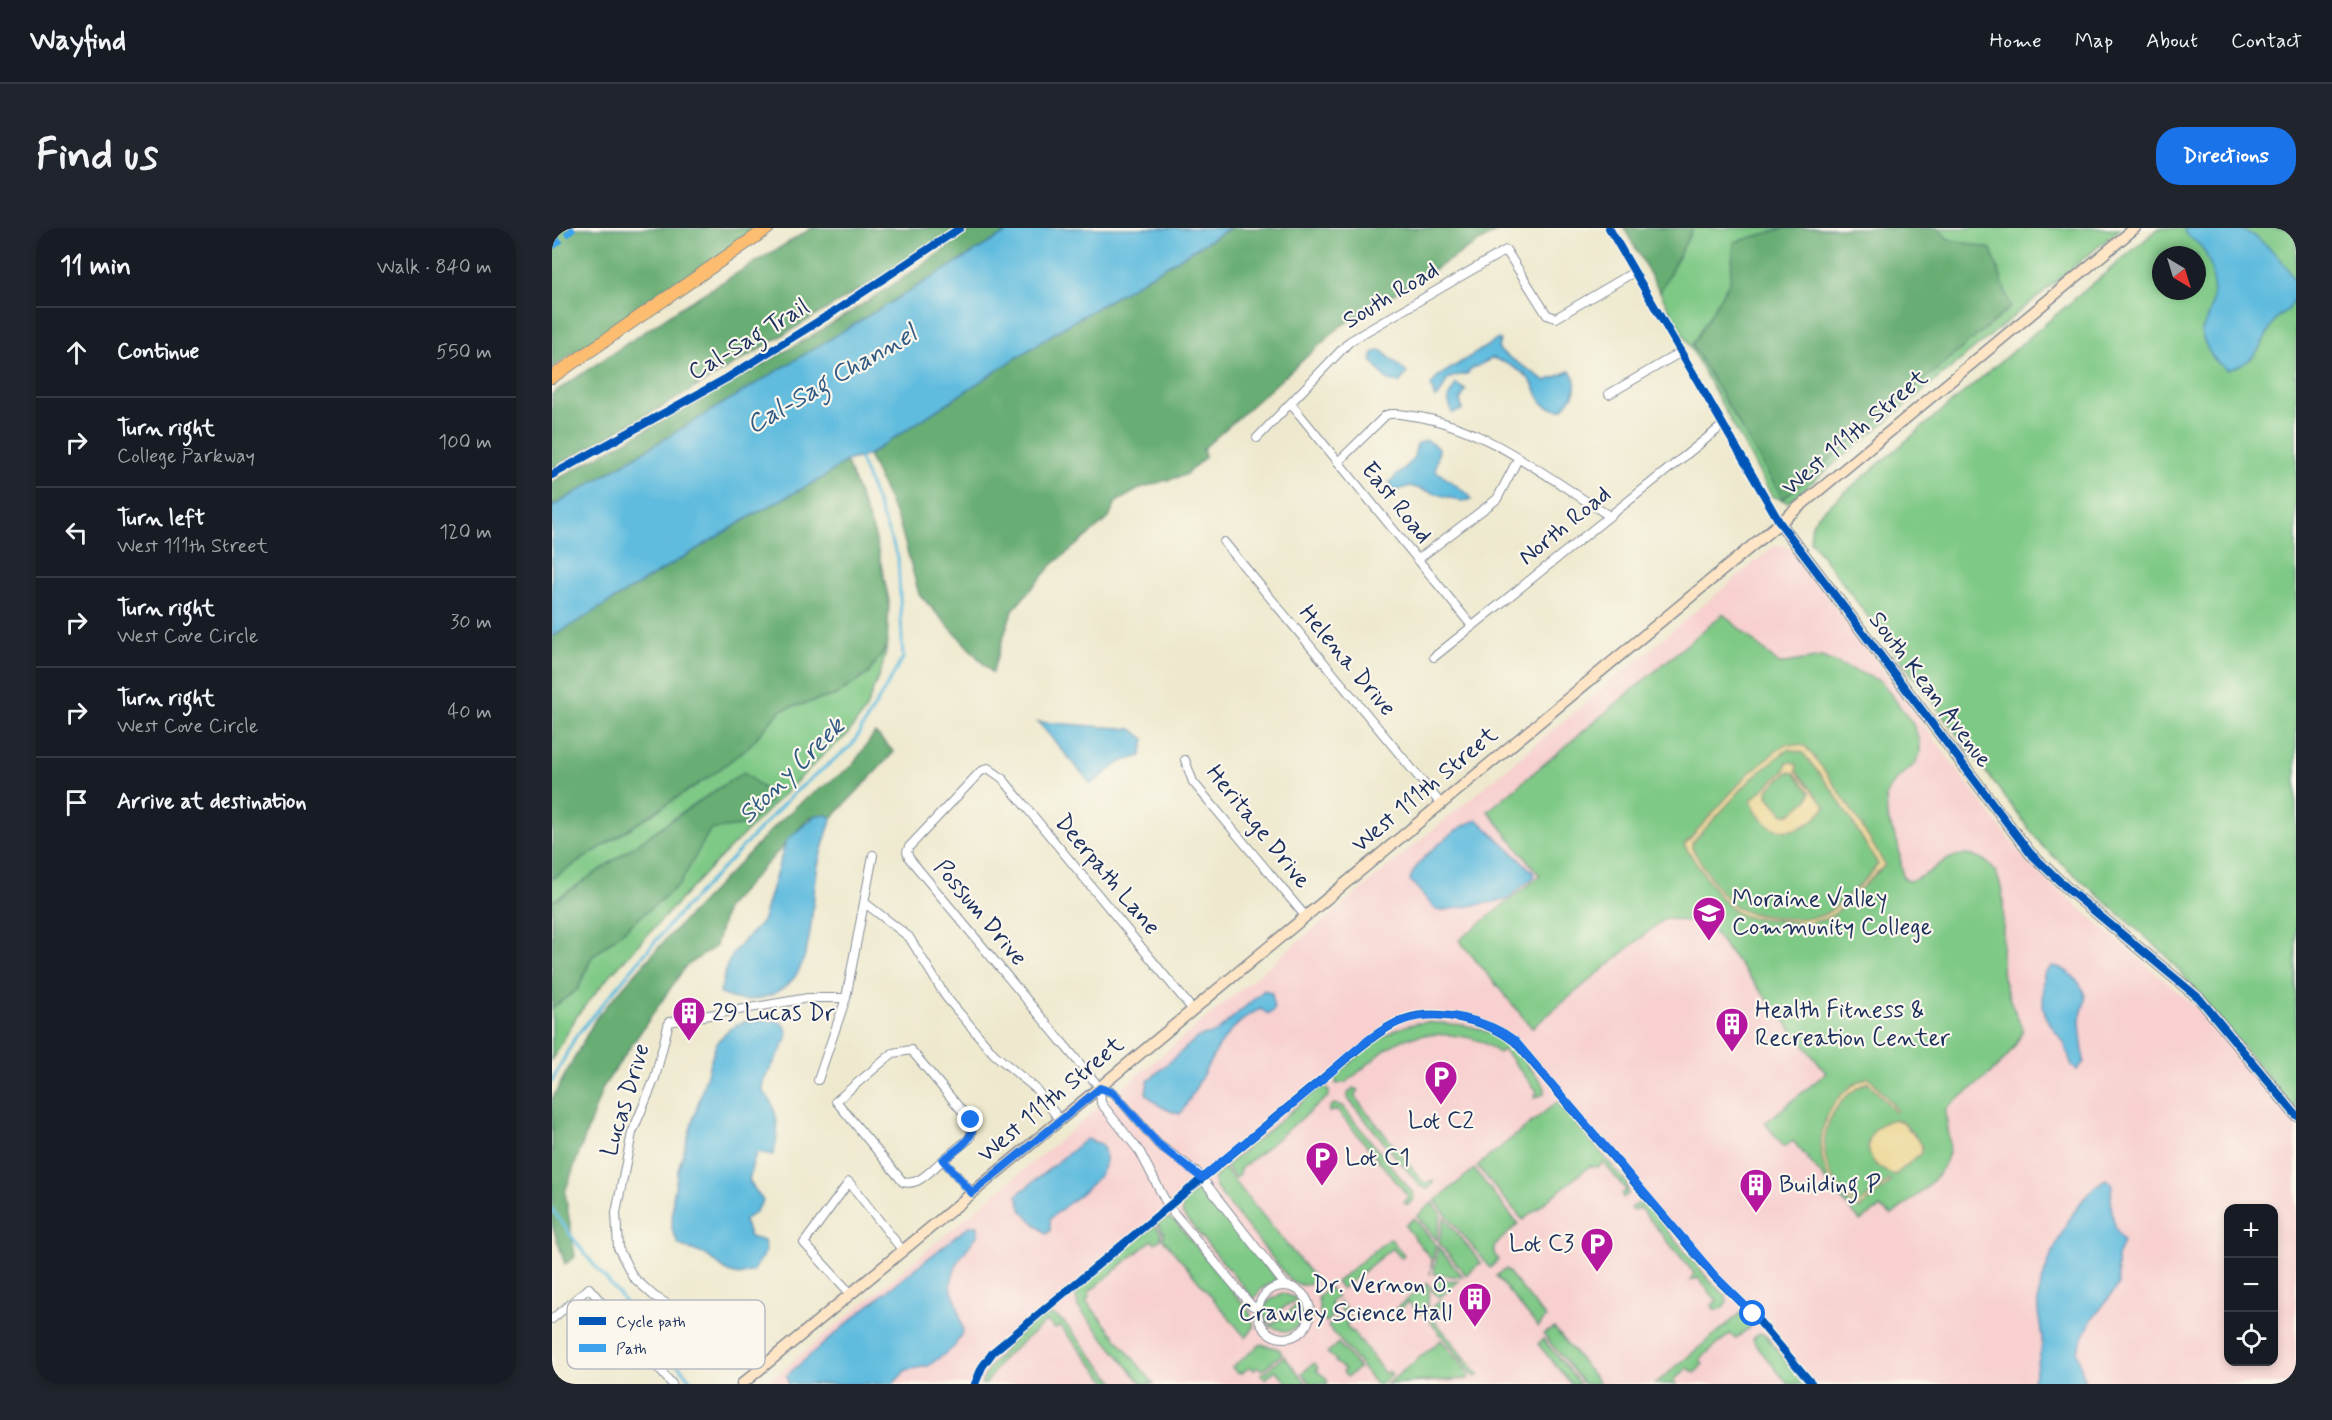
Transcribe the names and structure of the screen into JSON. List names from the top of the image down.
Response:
{
  "streets": {
    "main road": ["West 111th Street", "South Kean Avenue"],
    "street": [
      "South Road",
      "East Road",
      "North Road",
      "Helena Drive",
      "Heritage Drive",
      "Deerpath Lane",
      "Possum Drive",
      "Lucas Drive"
    ],
    "cycle path": ["Cal-Sag Trail"]
  },
  "crossings": [
    ["South Road", "East Road"],
    ["South Road", "South Kean Avenue"],
    ["West 111th Street", "Helena Drive"],
    ["West 111th Street", "South Kean Avenue"],
    ["West 111th Street", "Heritage Drive"],
    ["West 111th Street", "Deerpath Lane"],
    ["West 111th Street", "Possum Drive"],
    ["East Road", "North Road"],
    ["North Road", "South Kean Avenue"],
    ["Deerpath Lane", "Possum Drive"]
  ],
  "water": ["Cal-Sag Channel", "Stony Creek"],
  "places": {
    "school or university": ["Moraine Valley Community College"],
    "building": [
      "29 Lucas Dr",
      "Health Fitness & Recreation Center",
      "Building P",
      "Dr. Vernon O. Crawley Science Hall"
    ],
    "parking": ["Lot C2", "Lot C1", "Lot C3"]
  },
  "legend": ["Cycle path", "Path"],
  "north": "bottom right",
  "page": {
    "header": "Wayfind",
    "nav": [
      "Home",
      "Map",
      "About",
      "Contact"
    ],
    "buttons": "Directions",
    "title": "Find us",
    "heading": ["11 min", "Walk · 840 m"],
    "list": [
      ["Continue", "550 m"],
      ["Turn right", "College Parkway", "100 m"],
      ["Turn left", "West 111th Street", "120 m"],
      ["Turn right", "West Cove Circle", "30 m"],
      ["Turn right", "West Cove Circle", "40 m"],
      "Arrive at destination"
    ],
    "map_buttons": ["+", "−"]
  }
}
